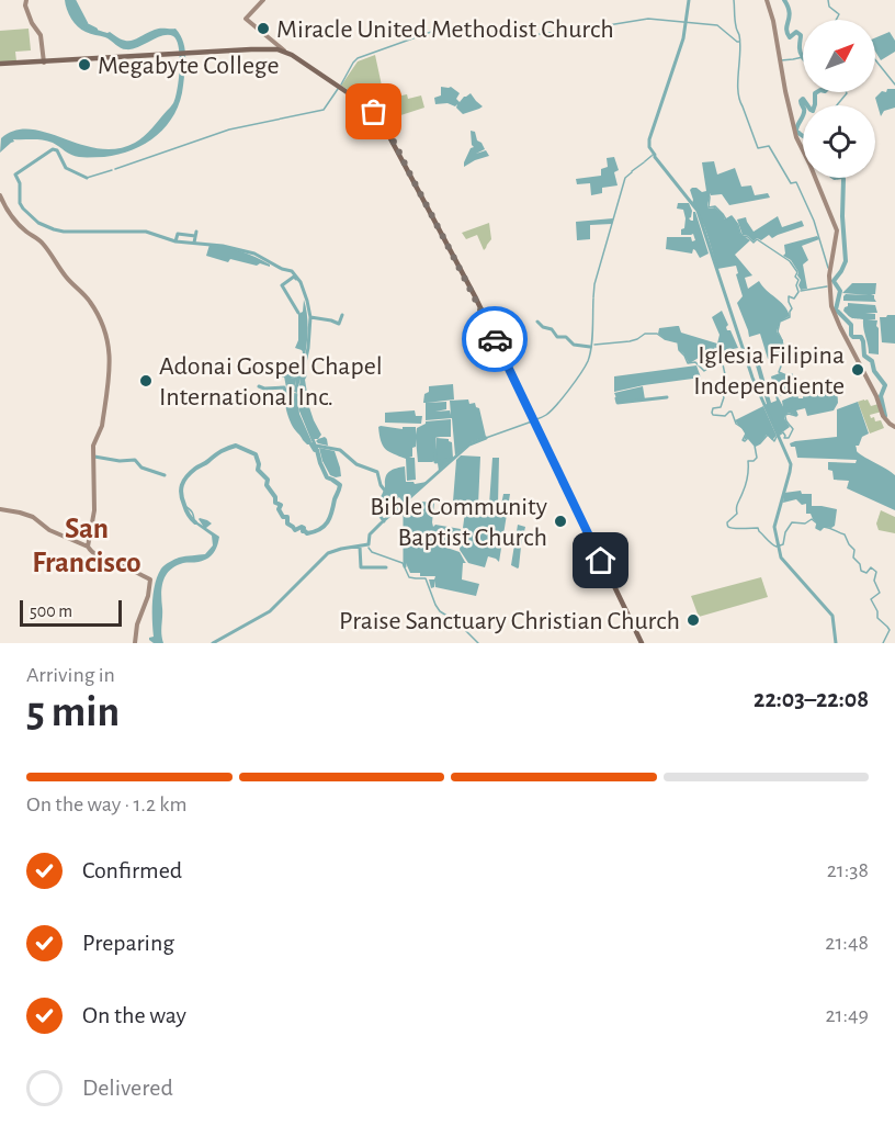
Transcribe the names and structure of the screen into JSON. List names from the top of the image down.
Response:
{
  "districts": ["San Francisco"],
  "places": [
    "Miracle United Methodist Church",
    "Megabyte College",
    "Iglesia Filipina Independiente",
    "Adonai Gospel Chapel International Inc.",
    "Bible Community Baptist Church",
    "Praise Sanctuary Christian Church"
  ],
  "scale_bar": "500 m",
  "north": "top right",
  "page": {
    "scale": "500 m",
    "heading": ["5 min", "Arriving in", "22:03–22:08"],
    "bar": "On the way · 1.2 km",
    "list": [
      ["Confirmed", "21:38"],
      ["Preparing", "21:48"],
      ["On the way", "21:49"],
      "Delivered"
    ]
  }
}
